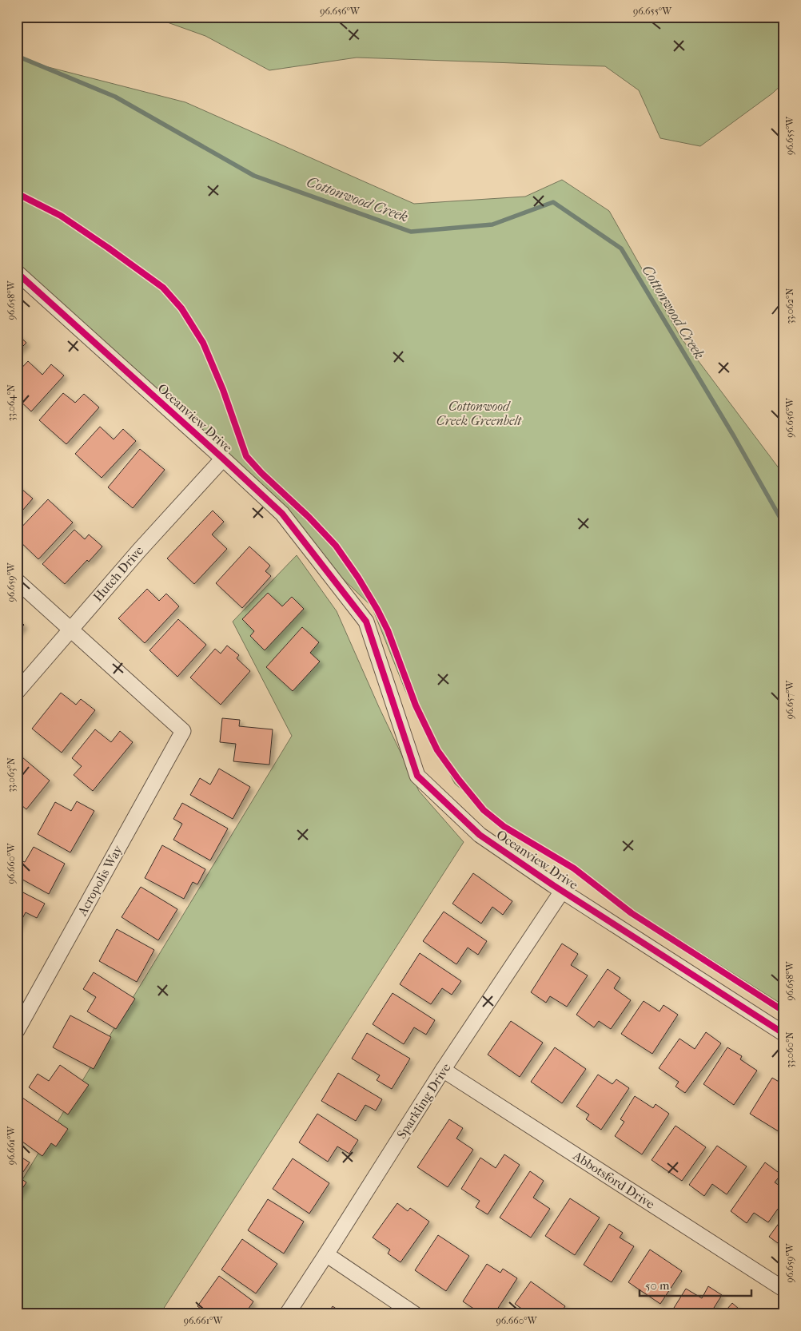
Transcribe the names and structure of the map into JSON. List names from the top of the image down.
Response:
{
  "streets": {
    "street": [
      "Oceanview Drive",
      "Hutch Drive",
      "Acropolis Way",
      "Sparkling Drive",
      "Abbotsford Drive"
    ]
  },
  "crossings": [
    ["Oceanview Drive", "Hutch Drive"],
    ["Oceanview Drive", "Sparkling Drive"],
    ["Hutch Drive", "Acropolis Way"],
    ["Sparkling Drive", "Abbotsford Drive"]
  ],
  "water": ["Cottonwood Creek"],
  "parks": ["Cottonwood Creek Greenbelt"],
  "scale_bar": "50 m",
  "coordinates": [
    "96.656°W",
    "96.655°W",
    "96.658°W",
    "33.062°N",
    "33.064°N",
    "96.659°W",
    "96.657°W",
    "33.063°N",
    "96.660°W",
    "33.060°N",
    "96.661°W"
  ]
}
